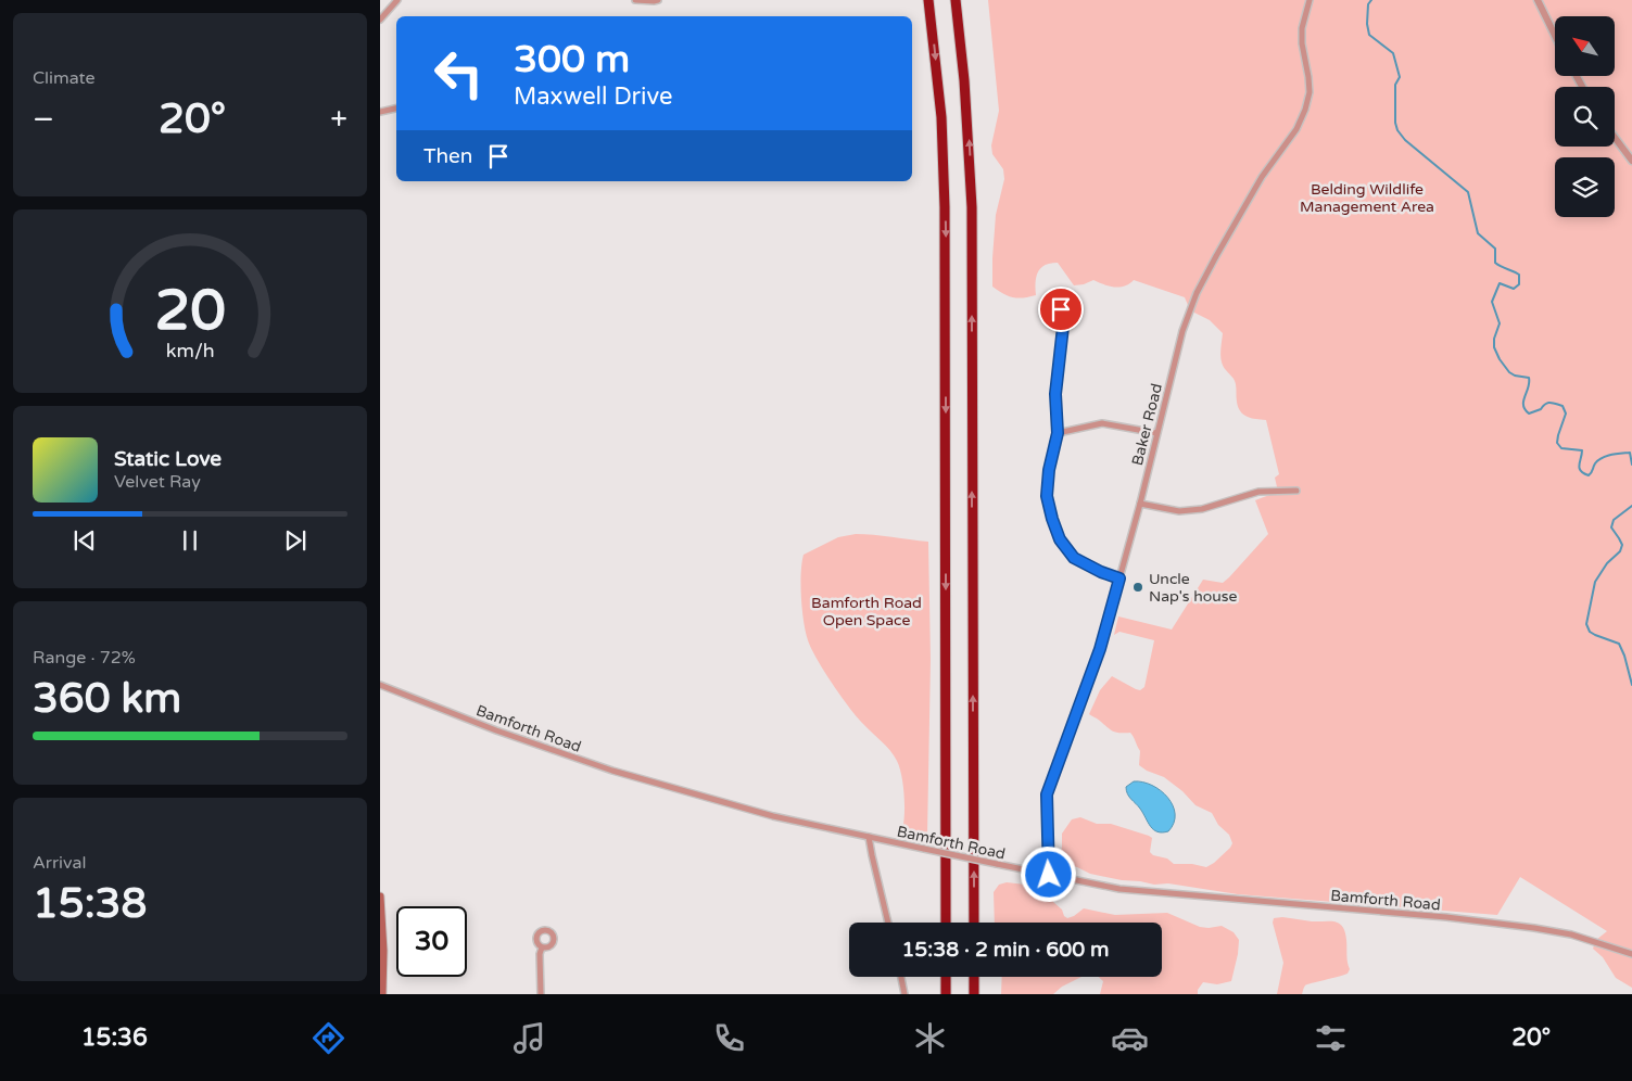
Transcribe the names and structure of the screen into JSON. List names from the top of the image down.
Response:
{
  "streets": {
    "street": ["Baker Road", "Bamforth Road"]
  },
  "crossings": [
    ["Baker Road", "Bamforth Road"]
  ],
  "parks": ["Belding Wildlife Management Area", "Bamforth Road Open Space"],
  "places": ["Uncle Nap's house"],
  "north": "top left",
  "page": {
    "tile": [
      "Climate",
      ["Range · 72%", "360 km"],
      ["Arrival", "15:38"]
    ],
    "turn": ["300 m", "Maxwell Drive"],
    "heat": ["−", "20°", "+"],
    "then": "Then",
    "song": ["Static Love", "Velvet Ray"],
    "limit": "30",
    "trip": "15:38 · 2 min · 600 m",
    "tabs": ["15:36", "20°"],
    "gauge": ["20", "km/h"]
  }
}
